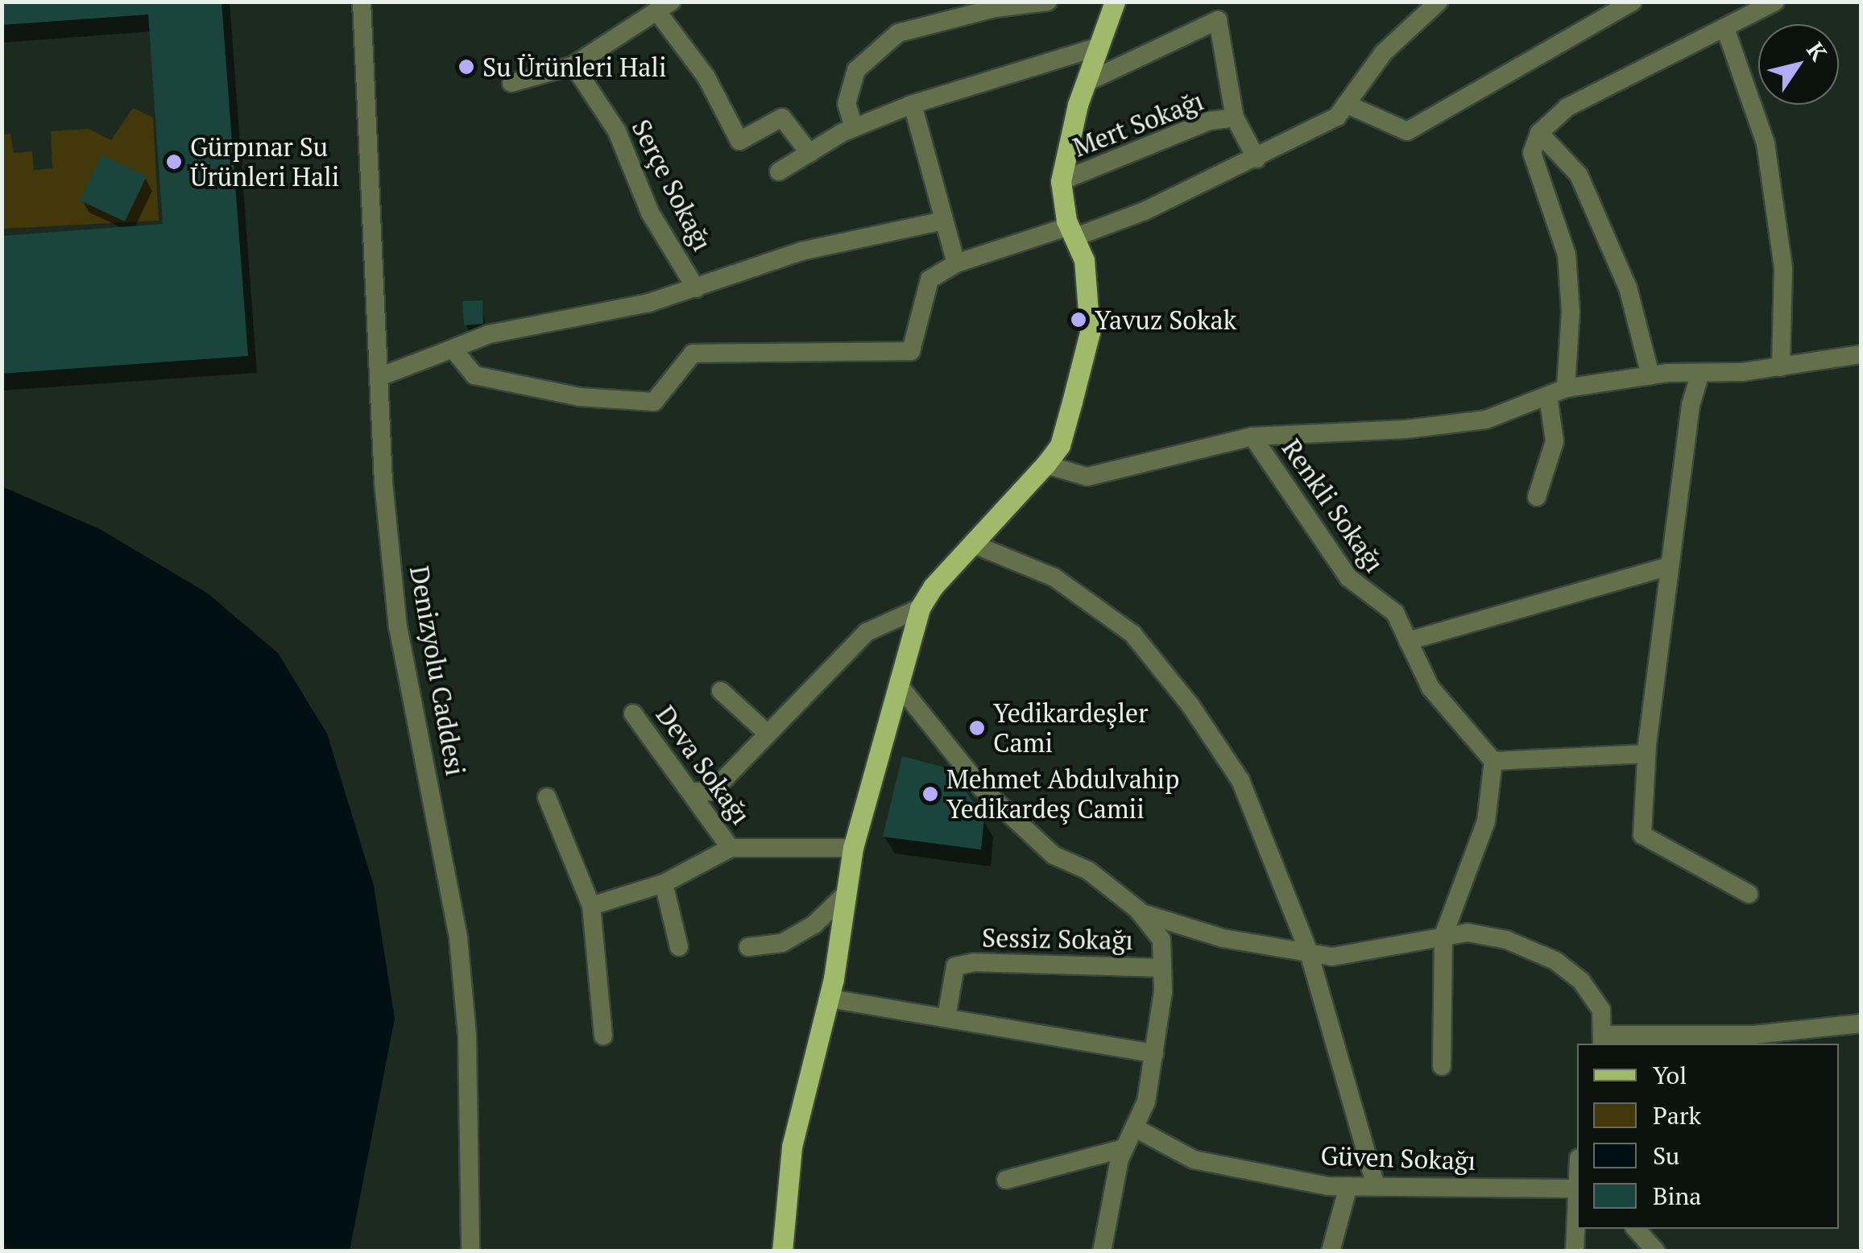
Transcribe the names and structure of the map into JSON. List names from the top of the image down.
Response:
{
  "streets": {
    "street": [
      "Mert Sokağı",
      "Serçe Sokağı",
      "Renkli Sokağı",
      "Denizyolu Caddesi",
      "Deva Sokağı",
      "Sessiz Sokağı",
      "Güven Sokağı"
    ]
  },
  "places": [
    "Su Ürünleri Hali",
    "Gürpınar Su Ürünleri Hali",
    "Yavuz Sokak",
    "Yedikardeşler Cami",
    "Mehmet Abdulvahip Yedikardeş Camii"
  ],
  "legend": [
    "Yol",
    "Park",
    "Su",
    "Bina"
  ],
  "north": "top right"
}
